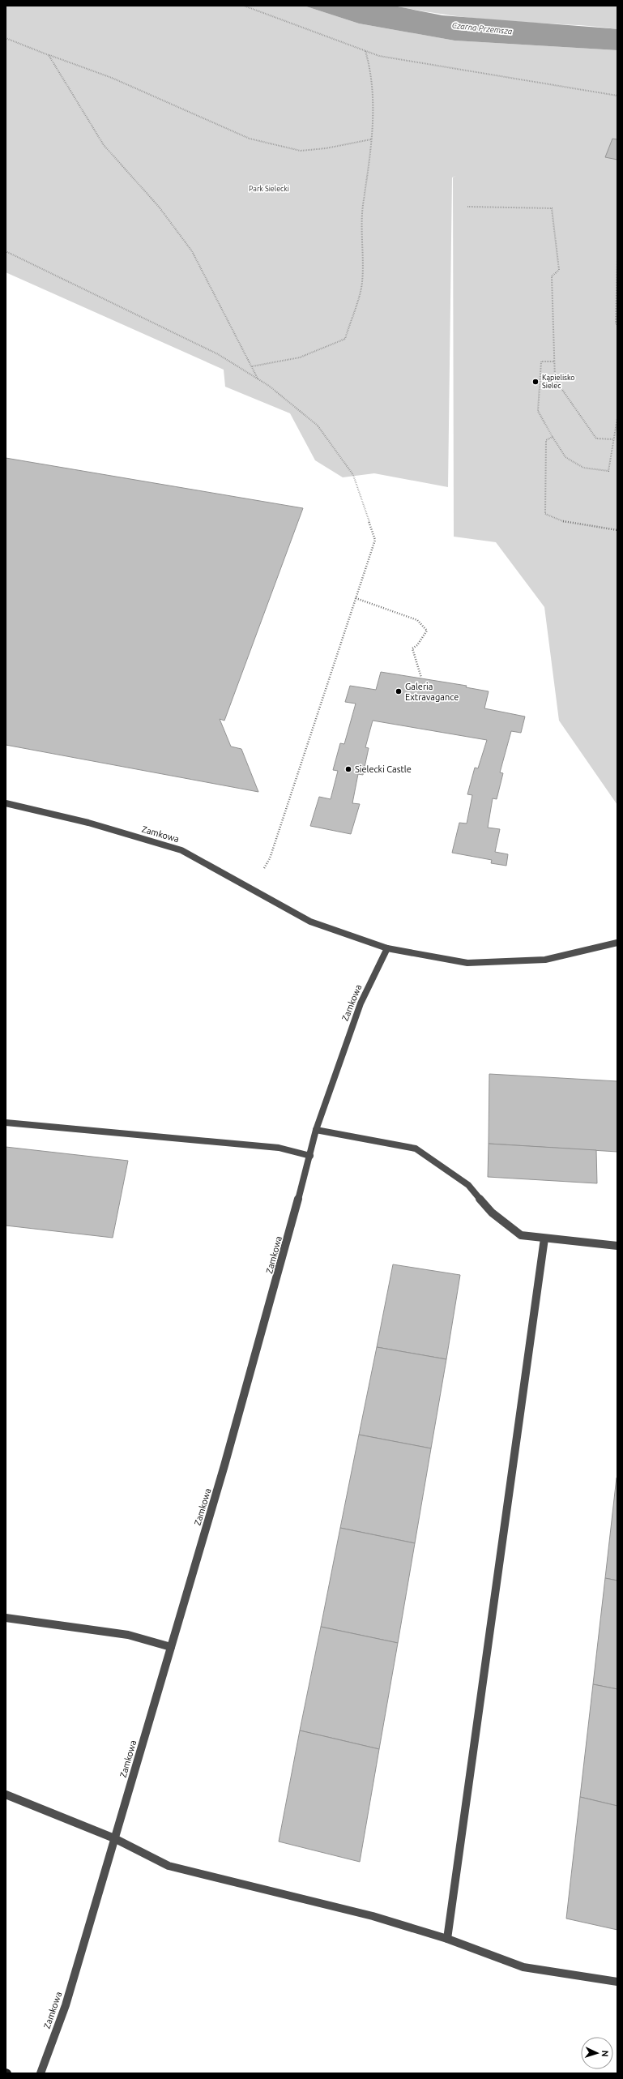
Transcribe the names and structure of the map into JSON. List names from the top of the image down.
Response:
{
  "streets": {
    "street": ["Zamkowa"]
  },
  "water": ["Czarna Przemsza"],
  "parks": ["Park Sielecki"],
  "places": ["Kąpielisko Sielec", "Galeria Extravagance", "Sielecki Castle"],
  "north": "right"
}
